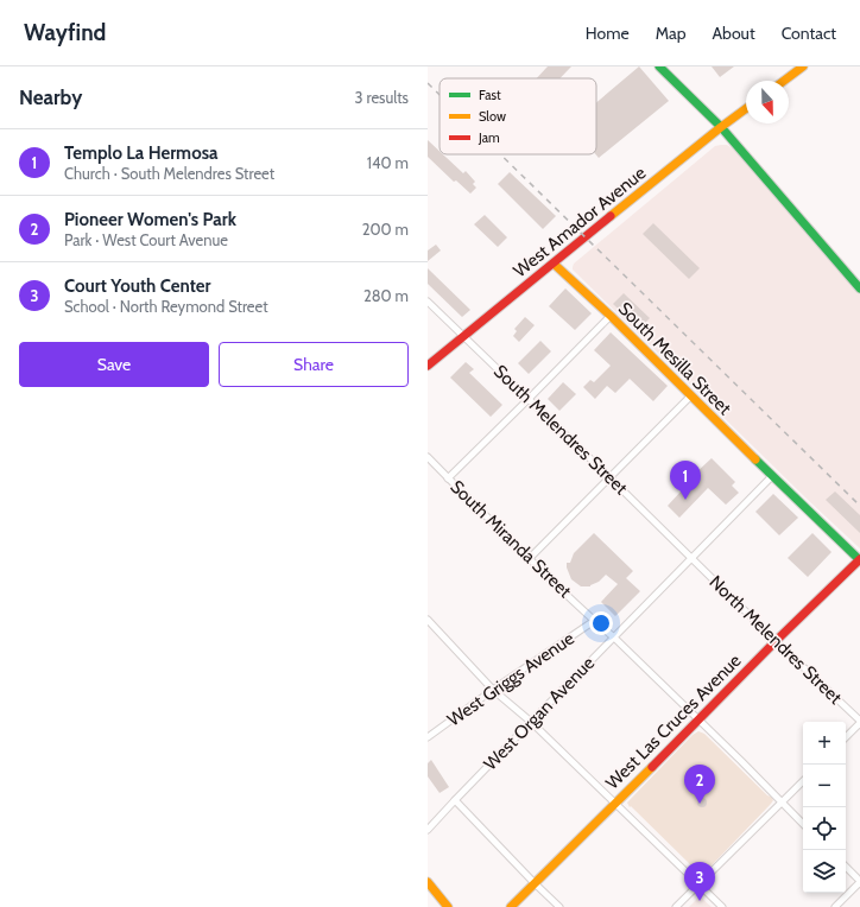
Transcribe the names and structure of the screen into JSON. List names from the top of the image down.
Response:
{
  "streets": {
    "street": [
      "West Amador Avenue",
      "South Mesilla Street",
      "South Melendres Street",
      "South Miranda Street",
      "North Melendres Street",
      "West Griggs Avenue",
      "West Organ Avenue",
      "West Las Cruces Avenue"
    ]
  },
  "crossings": [
    ["West Amador Avenue", "South Mesilla Street"],
    ["West Amador Avenue", "South Melendres Street"],
    ["South Mesilla Street", "West Organ Avenue"],
    ["South Mesilla Street", "West Las Cruces Avenue"],
    ["South Melendres Street", "North Melendres Street"],
    ["South Melendres Street", "West Organ Avenue"],
    ["South Miranda Street", "West Griggs Avenue"],
    ["South Miranda Street", "West Organ Avenue"],
    ["South Miranda Street", "West Las Cruces Avenue"],
    ["North Melendres Street", "West Organ Avenue"],
    ["North Melendres Street", "West Las Cruces Avenue"]
  ],
  "legend": ["Fast", "Slow", "Jam"],
  "north": "bottom",
  "page": {
    "header": "Wayfind",
    "nav": [
      "Home",
      "Map",
      "About",
      "Contact"
    ],
    "heading": ["Nearby", "3 results"],
    "list": [
      {
        "mark": "1",
        "name": "Templo La Hermosa",
        "note": "Church · South Melendres Street",
        "value": "140 m"
      },
      {
        "mark": "2",
        "name": "Pioneer Women's Park",
        "note": "Park · West Court Avenue",
        "value": "200 m"
      },
      {
        "mark": "3",
        "name": "Court Youth Center",
        "note": "School · North Reymond Street",
        "value": "280 m"
      }
    ],
    "buttons": ["Save", "Share"],
    "pins": ["1", "2", "3"],
    "map_buttons": ["+", "−"]
  }
}
